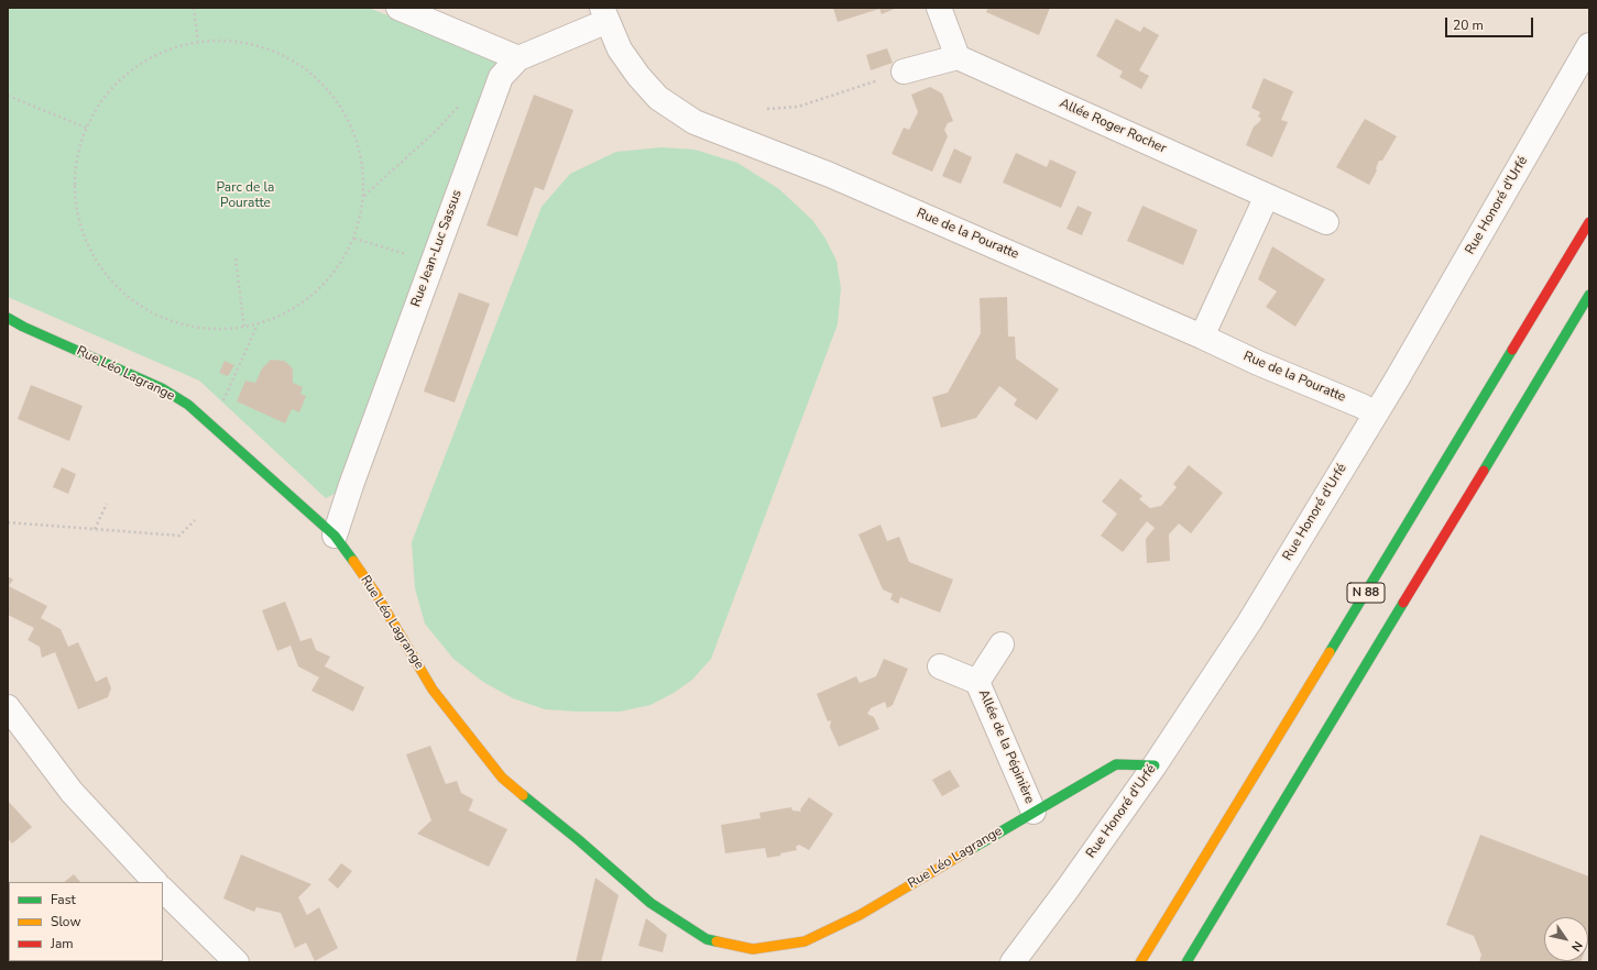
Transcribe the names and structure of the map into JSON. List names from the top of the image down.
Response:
{
  "streets": {
    "main road": ["Rue Léo Lagrange", "N 88"],
    "street": [
      "Allée Roger Rocher",
      "Rue Honoré d'Urfé",
      "Rue de la Pouratte",
      "Rue Jean-Luc Sassus",
      "Allée de la Pépinière"
    ]
  },
  "crossings": [
    ["Rue Honoré d'Urfé", "Rue de la Pouratte"],
    ["Rue Honoré d'Urfé", "Rue Léo Lagrange"],
    ["Rue de la Pouratte", "Rue Jean-Luc Sassus"],
    ["Rue Jean-Luc Sassus", "Rue Léo Lagrange"],
    ["Rue Léo Lagrange", "Allée de la Pépinière"]
  ],
  "parks": ["Parc de la Pouratte"],
  "legend": ["Fast", "Slow", "Jam"],
  "scale_bar": "20 m",
  "north": "bottom right"
}
